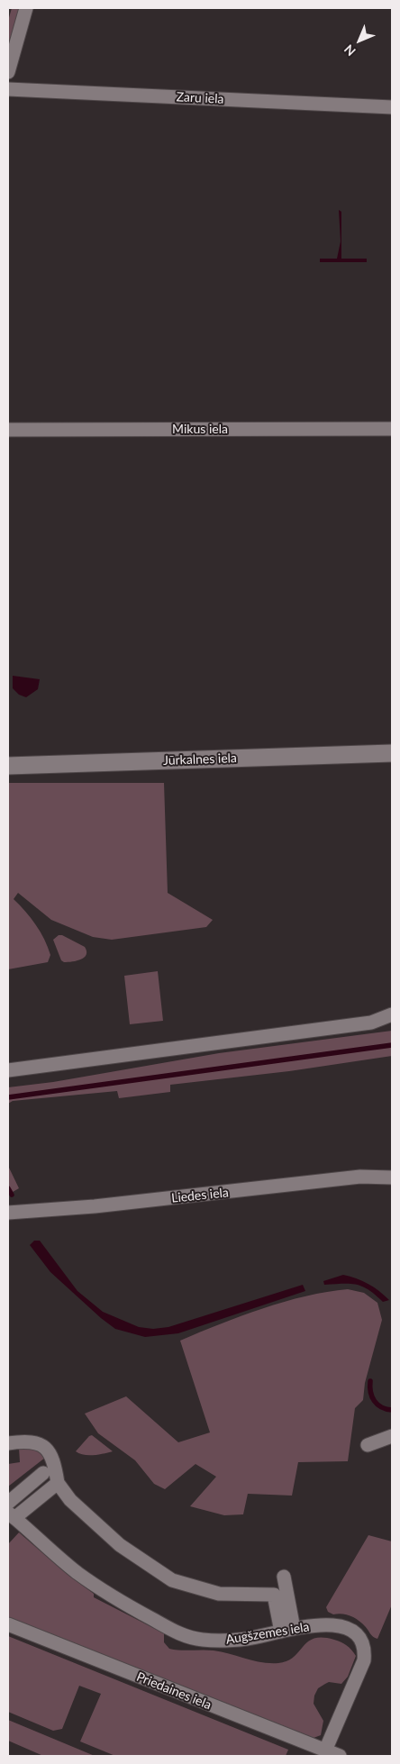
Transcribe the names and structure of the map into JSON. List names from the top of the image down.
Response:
{
  "streets": {
    "street": [
      "Zaru iela",
      "Mikus iela",
      "Jūrkalnes iela",
      "Liedes iela",
      "Augšzemes iela",
      "Priedaines iela"
    ]
  },
  "crossings": [
    ["Augšzemes iela", "Priedaines iela"]
  ],
  "north": "bottom left"
}
